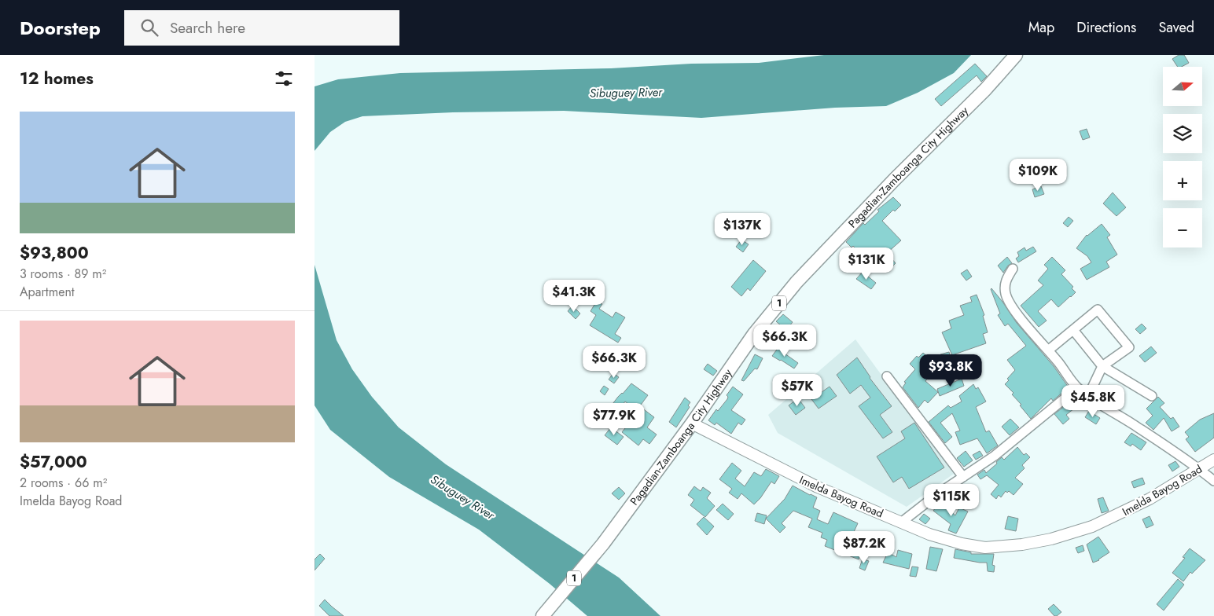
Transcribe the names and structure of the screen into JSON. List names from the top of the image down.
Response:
{
  "streets": {
    "highway": ["Pagadian-Zamboanga City Highway", "1"],
    "main road": ["Imelda Bayog Road"]
  },
  "crossings": [
    ["Pagadian-Zamboanga City Highway", "Imelda Bayog Road"]
  ],
  "water": ["Sibuguey River"],
  "north": "right",
  "page": {
    "header": "Doorstep",
    "search": "Search here",
    "nav": ["Map", "Directions", "Saved"],
    "heading": "12 homes",
    "map_buttons": ["+", "−"],
    "list": [
      {
        "name": "$93,800",
        "note": "3 rooms · 89 m² · Apartment"
      },
      {
        "name": "$57,000",
        "note": "2 rooms · 66 m² · Imelda Bayog Road"
      }
    ],
    "price": [
      "$109K",
      "$137K",
      "$131K",
      "$41.3K",
      "$66.3K",
      "$66.3K",
      "$93.8K",
      "$57K",
      "$45.8K",
      "$77.9K",
      "$115K",
      "$87.2K"
    ]
  }
}
